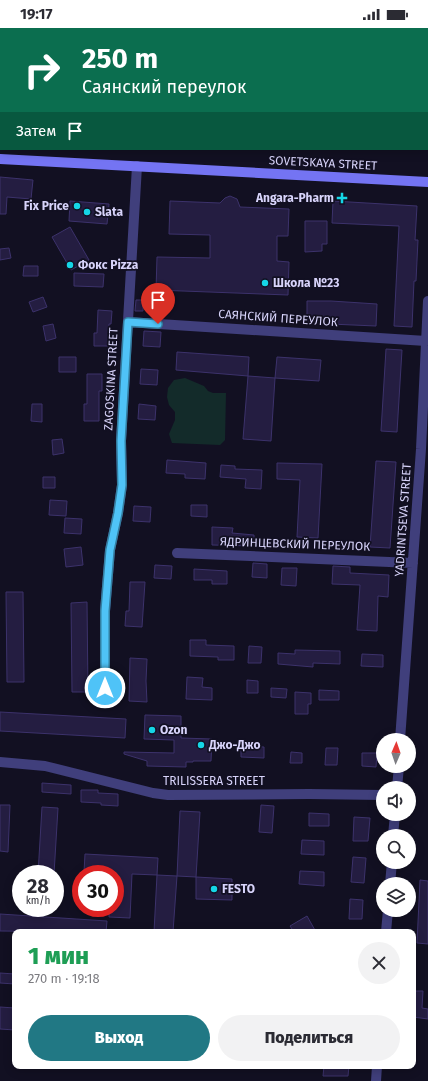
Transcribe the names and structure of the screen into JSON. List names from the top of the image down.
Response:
{
  "streets": {
    "main road": ["SOVETSKAYA STREET"],
    "street": [
      "САЯНСКИЙ ПЕРЕУЛОК",
      "ZAGOSKINA STREET",
      "YADRINTSEVA STREET",
      "ЯДРИНЦЕВСКИЙ ПЕРЕУЛОК",
      "TRILISSERA STREET"
    ]
  },
  "crossings": [
    ["SOVETSKAYA STREET", "ZAGOSKINA STREET"],
    ["САЯНСКИЙ ПЕРЕУЛОК", "ZAGOSKINA STREET"],
    ["САЯНСКИЙ ПЕРЕУЛОК", "YADRINTSEVA STREET"],
    ["YADRINTSEVA STREET", "ЯДРИНЦЕВСКИЙ ПЕРЕУЛОК"]
  ],
  "places": {
    "health": ["Angara-Pharm"],
    "other": [
      "Fix Price",
      "Slata",
      "Фокс Pizza",
      "Школа №23",
      "Ozon",
      "Джо-Джо",
      "FESTO"
    ]
  },
  "north": "top",
  "page": {
    "status": "19:17",
    "turn": ["250 m", "Саянский переулок"],
    "then": "Затем",
    "speed": "28 km/h",
    "limit": "30",
    "heading": ["1 мин", "270 m · 19:18"],
    "buttons": ["Выход", "Поделиться"]
  }
}
